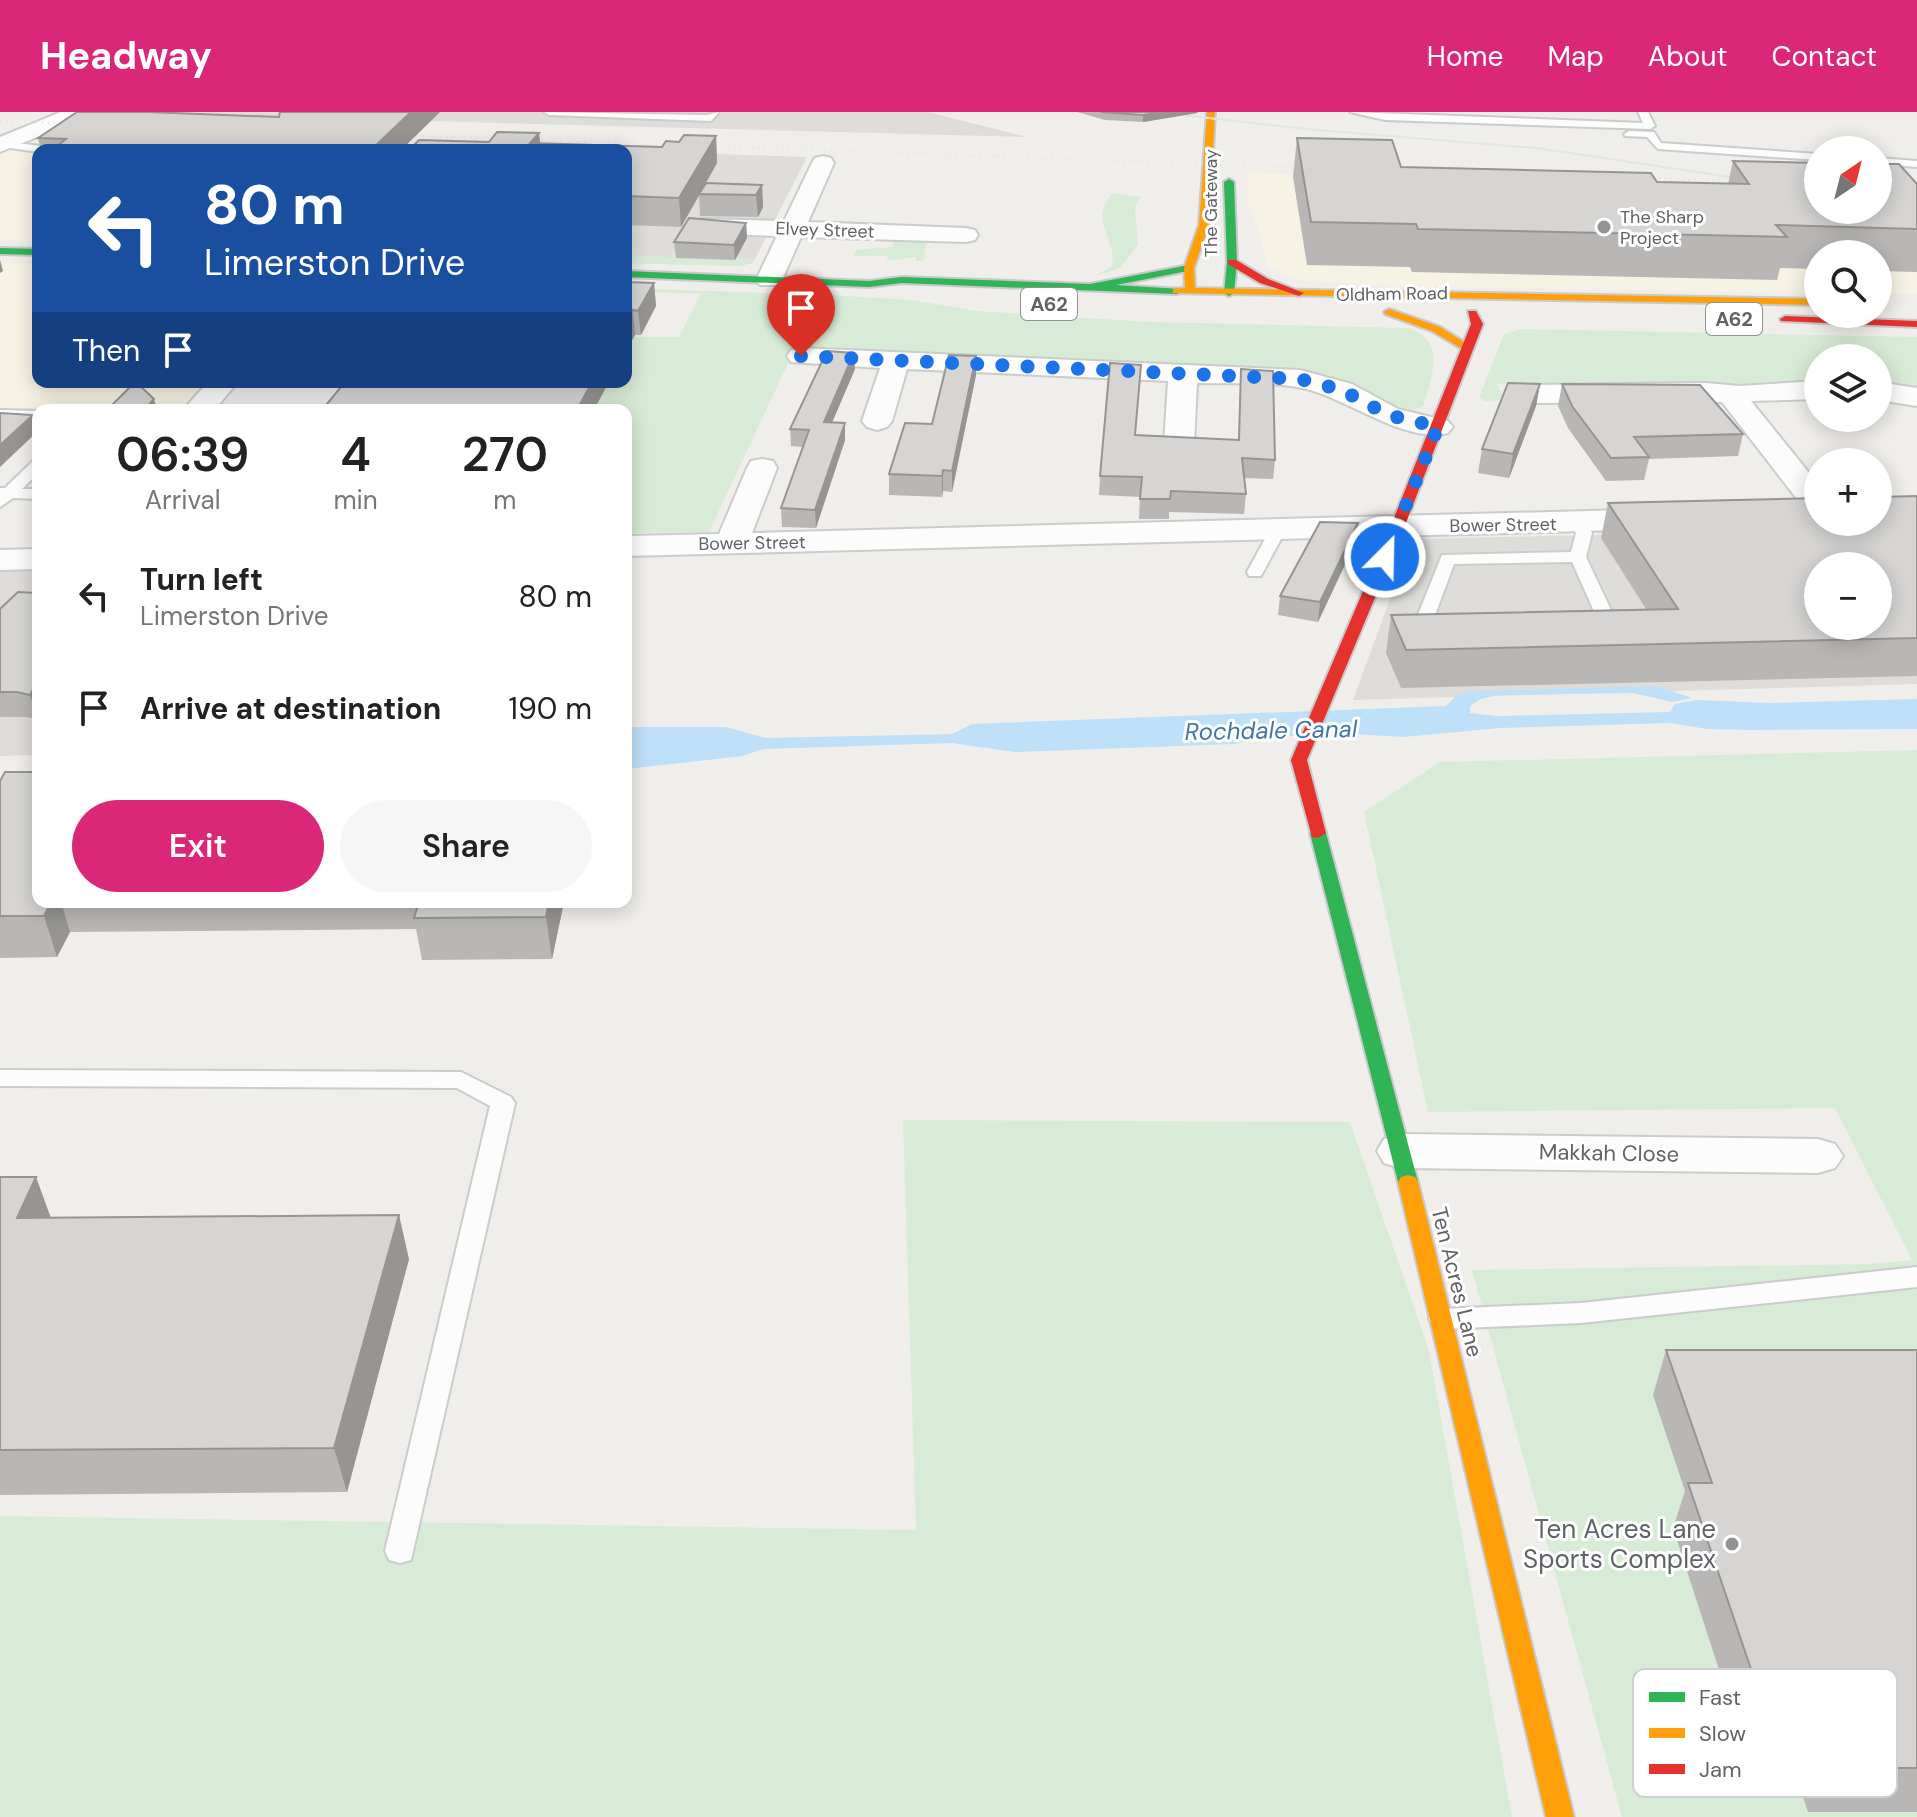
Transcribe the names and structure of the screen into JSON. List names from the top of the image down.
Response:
{
  "streets": {
    "main road": [
      "The Gateway",
      "Oldham Road",
      "A62",
      "Ten Acres Lane"
    ],
    "street": ["Elvey Street", "Bower Street", "Makkah Close"]
  },
  "crossings": [
    ["The Gateway", "Oldham Road"],
    ["Bower Street", "Ten Acres Lane"],
    ["Makkah Close", "Ten Acres Lane"]
  ],
  "water": ["Rochdale Canal"],
  "places": ["The Sharp Project", "Ten Acres Lane Sports Complex"],
  "legend": ["Fast", "Slow", "Jam"],
  "north": "top right",
  "page": {
    "header": "Headway",
    "nav": [
      "Home",
      "Map",
      "About",
      "Contact"
    ],
    "map_buttons": ["+", "−"],
    "turn": ["80 m", "Limerston Drive"],
    "then": "Then",
    "eta": [
      "06:39",
      "Arrival",
      "4",
      "min",
      "270",
      "m"
    ],
    "list": [
      {
        "name": "Turn left",
        "note": "Limerston Drive",
        "value": "80 m"
      },
      {
        "name": "Arrive at destination",
        "value": "190 m"
      }
    ],
    "buttons": ["Exit", "Share"]
  }
}
